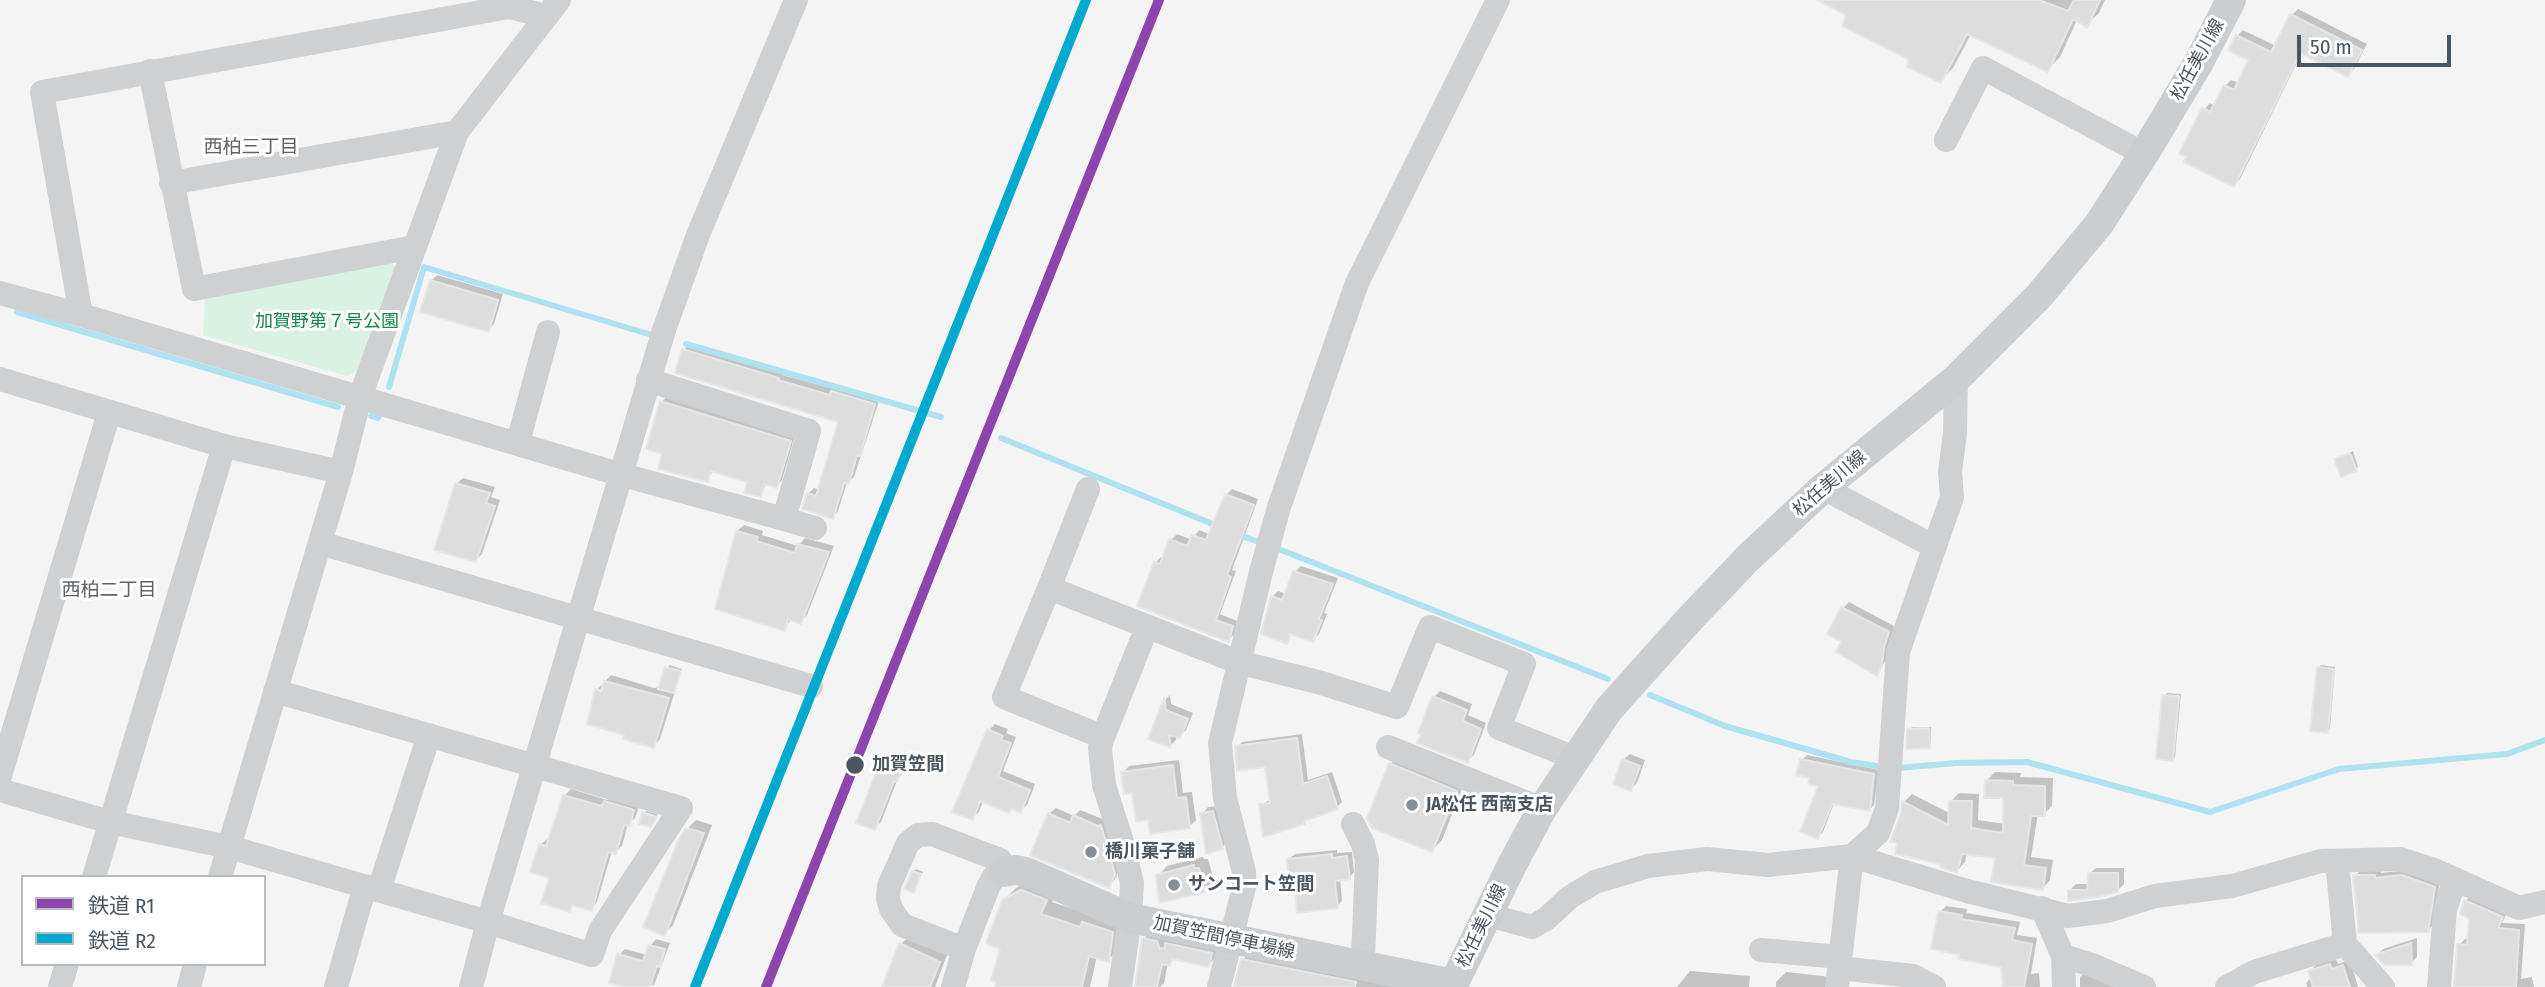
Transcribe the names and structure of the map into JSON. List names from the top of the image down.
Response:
{
  "streets": {
    "main road": ["松任美川線", "加賀笠間停車場線"]
  },
  "crossings": [
    ["松任美川線", "加賀笠間停車場線"]
  ],
  "districts": ["西柏三丁目", "西柏二丁目"],
  "parks": ["加賀野第７号公園"],
  "places": [
    "加賀笠間",
    "JA松任 西南支店",
    "橋川菓子舗",
    "サンコート笠間"
  ],
  "lines": ["rail line R1", "rail line R2"],
  "legend": ["鉄道 R1", "鉄道 R2"],
  "scale_bar": "50 m"
}
